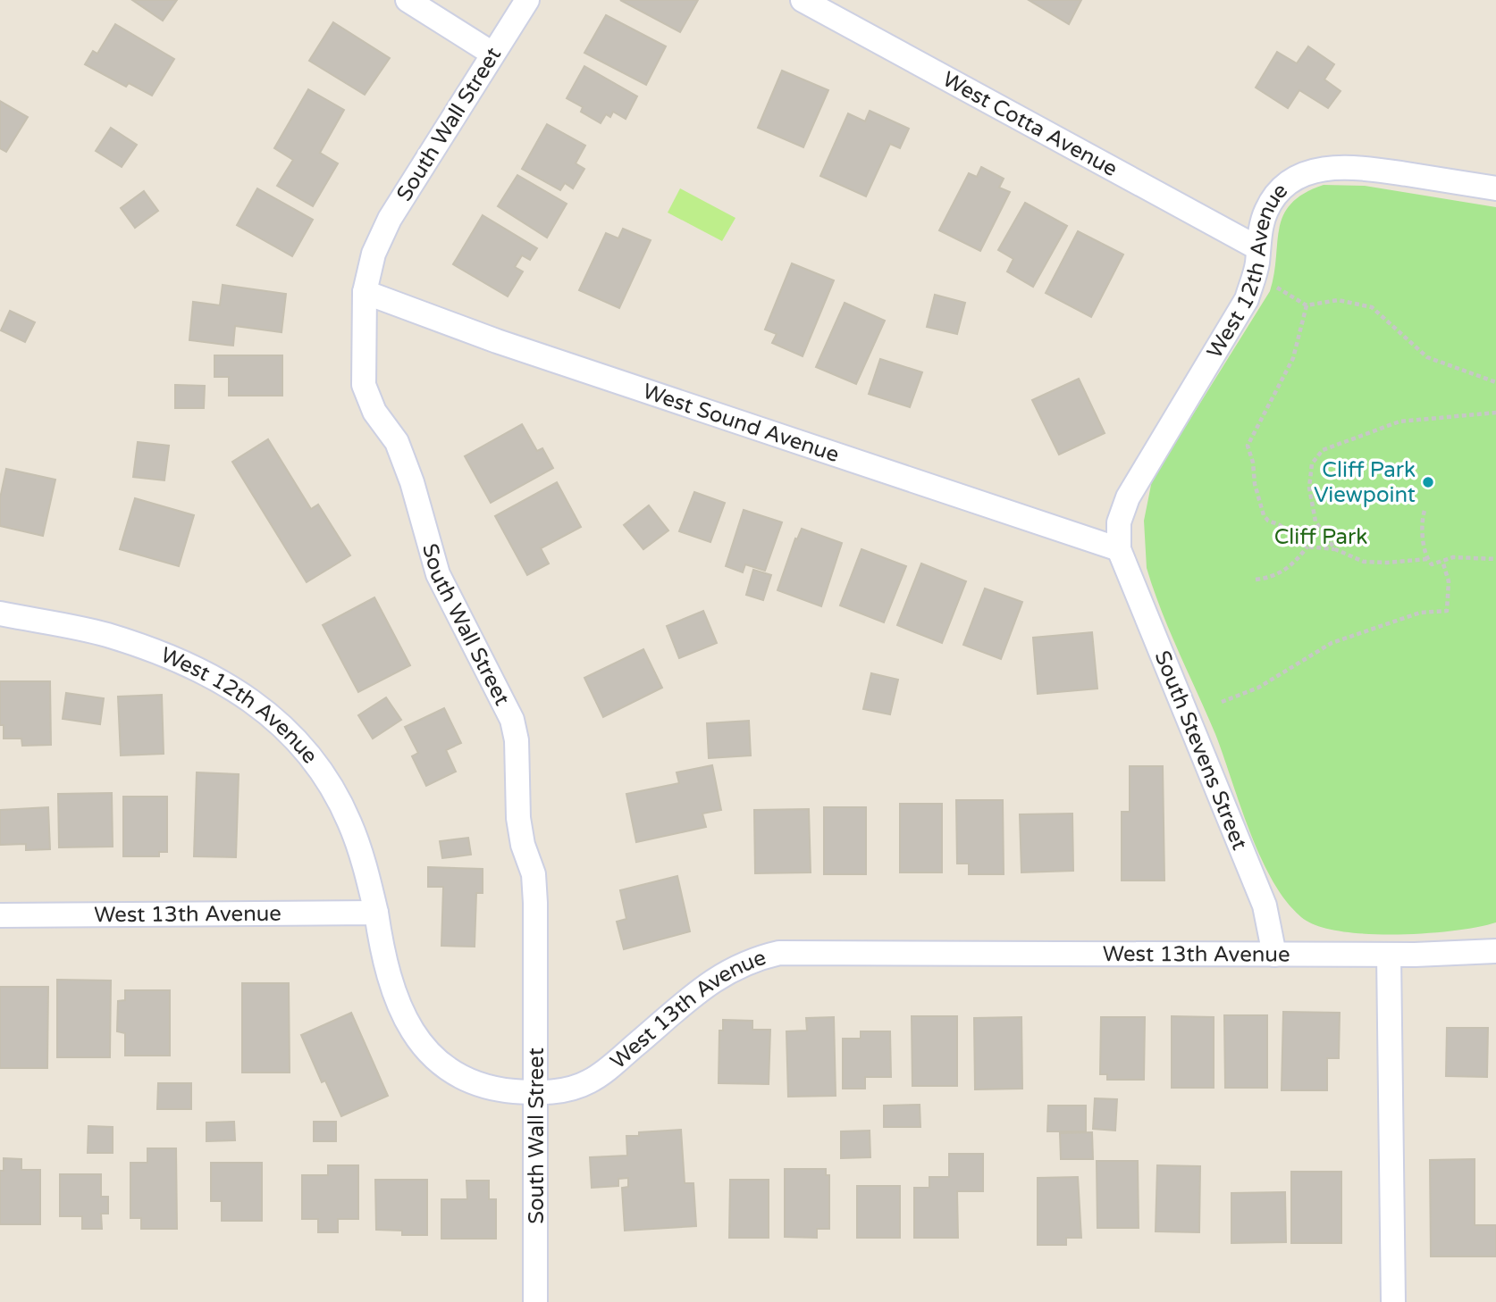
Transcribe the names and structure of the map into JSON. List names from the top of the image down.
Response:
{
  "streets": {
    "street": [
      "South Wall Street",
      "West Cotta Avenue",
      "West 12th Avenue",
      "West Sound Avenue",
      "South Stevens Street",
      "West 13th Avenue"
    ]
  },
  "crossings": [
    ["South Wall Street", "West Sound Avenue"],
    ["South Wall Street", "West 13th Avenue"],
    ["West Cotta Avenue", "West 12th Avenue"],
    ["West 12th Avenue", "West Sound Avenue"],
    ["West 12th Avenue", "South Stevens Street"],
    ["West 12th Avenue", "West 13th Avenue"],
    ["West Sound Avenue", "South Stevens Street"],
    ["South Stevens Street", "West 13th Avenue"]
  ],
  "parks": ["Cliff Park"],
  "places": ["Cliff Park Viewpoint"]
}
